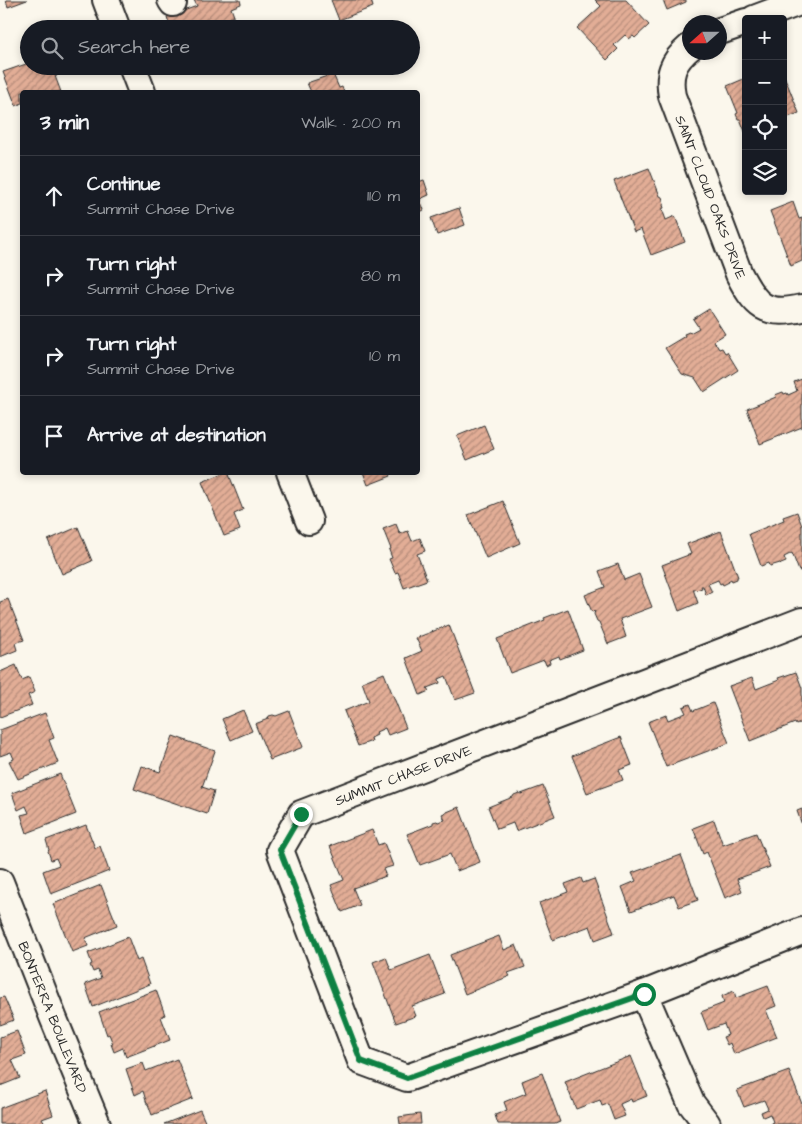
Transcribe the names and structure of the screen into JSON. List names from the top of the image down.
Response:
{
  "streets": {
    "street": ["SAINT CLOUD OAKS DRIVE", "SUMMIT CHASE DRIVE", "BONTERRA BOULEVARD"]
  },
  "north": "left",
  "page": {
    "map_buttons": ["+", "−"],
    "search": "Search here",
    "heading": ["3 min", "Walk · 200 m"],
    "list": [
      ["Continue", "Summit Chase Drive", "110 m"],
      ["Turn right", "Summit Chase Drive", "80 m"],
      ["Turn right", "Summit Chase Drive", "10 m"],
      "Arrive at destination"
    ]
  }
}
